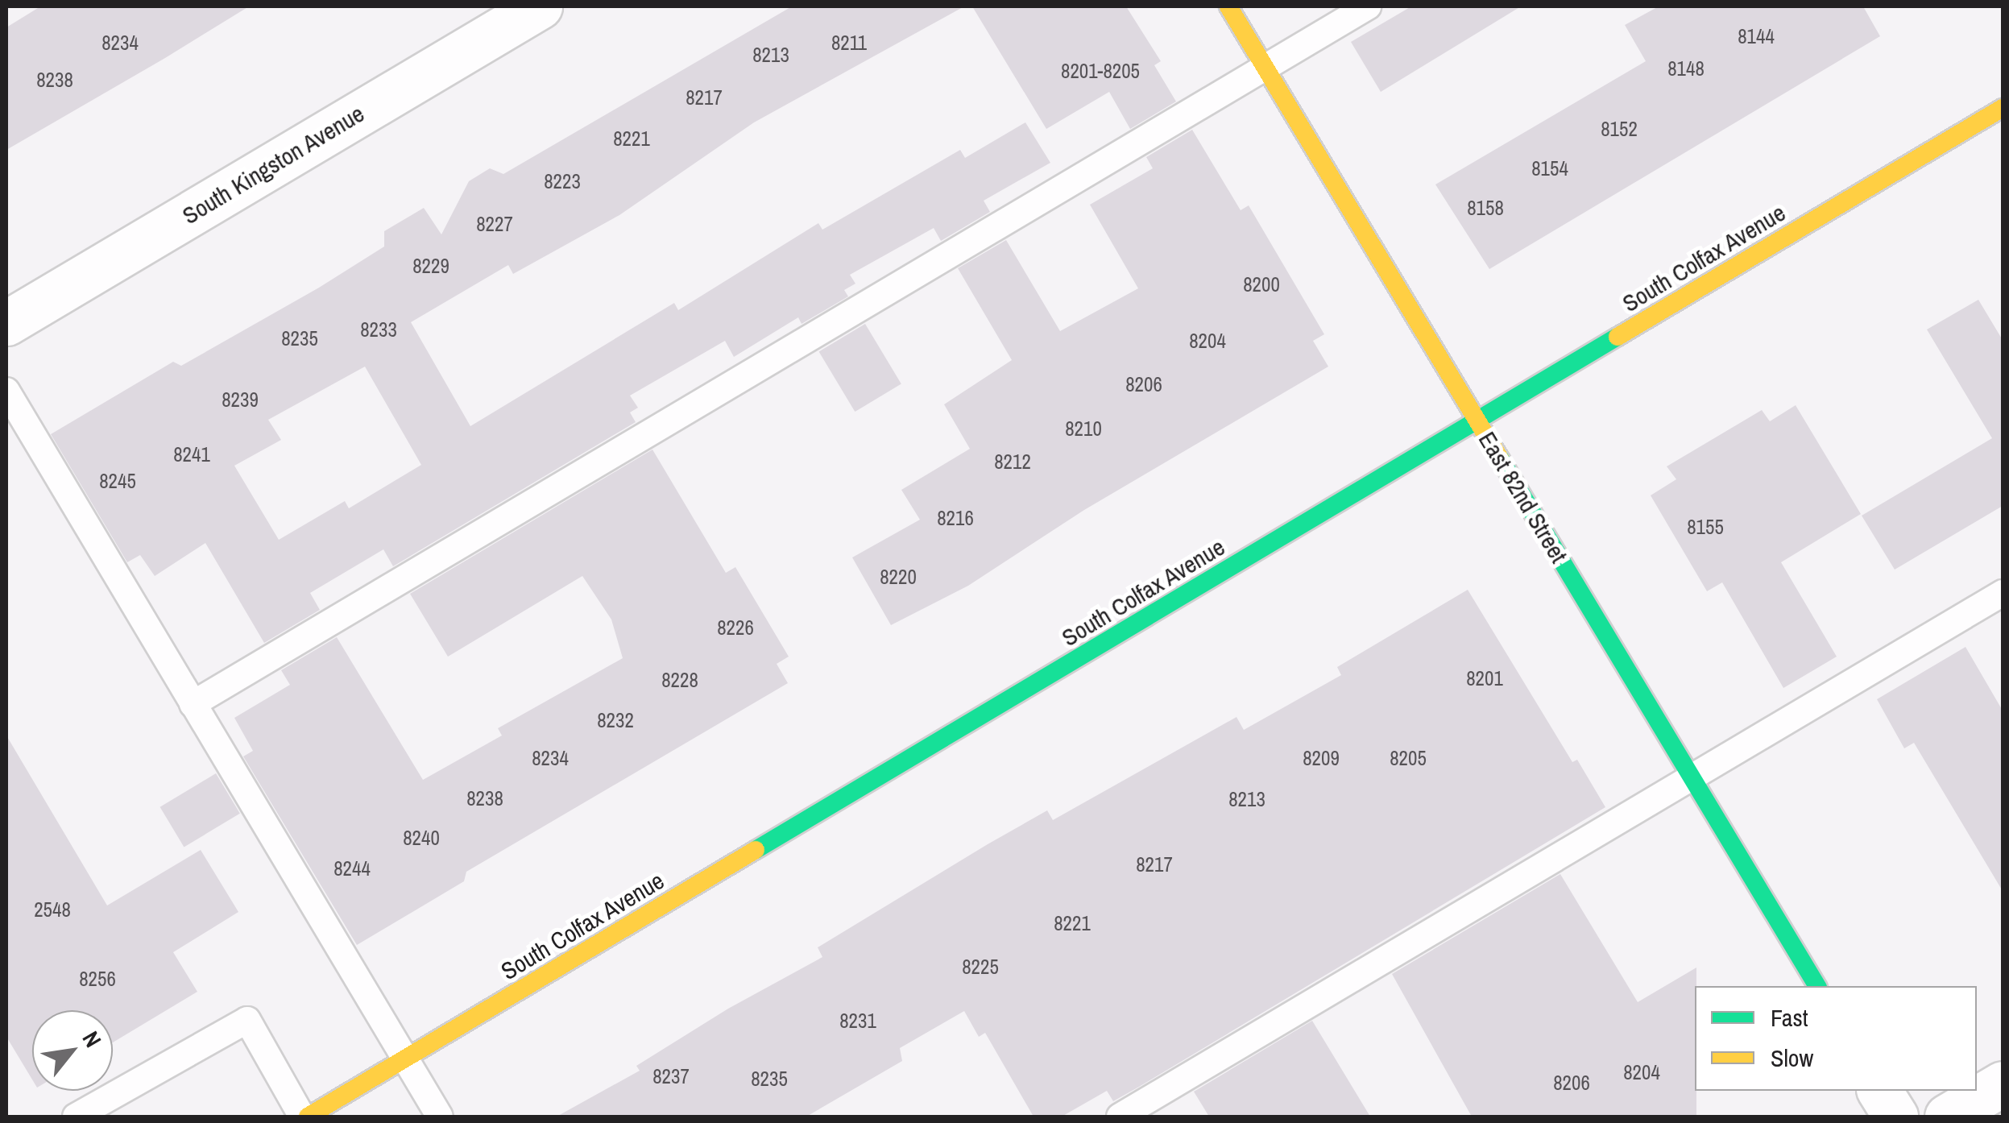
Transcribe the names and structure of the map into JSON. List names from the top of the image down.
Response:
{
  "streets": {
    "street": ["South Kingston Avenue", "South Colfax Avenue", "East 82nd Street"]
  },
  "crossings": [
    ["South Colfax Avenue", "East 82nd Street"]
  ],
  "house_numbers": [
    "8144",
    "8234",
    "8211",
    "8213",
    "8148",
    "8201-8205",
    "8238",
    "8217",
    "8152",
    "8221",
    "8154",
    "8223",
    "8158",
    "8227",
    "8229",
    "8200",
    "8233",
    "8235",
    "8204",
    "8206",
    "8239",
    "8210",
    "8241",
    "8212",
    "8245",
    "8216",
    "8155",
    "8220",
    "8226",
    "8201",
    "8228",
    "8232",
    "8234",
    "8209",
    "8205",
    "8238",
    "8213",
    "8240",
    "8217",
    "8244",
    "2548",
    "8221",
    "8225",
    "8256",
    "8231",
    "8204",
    "8237",
    "8235",
    "8206"
  ],
  "legend": ["Fast", "Slow"],
  "north": "top right"
}
